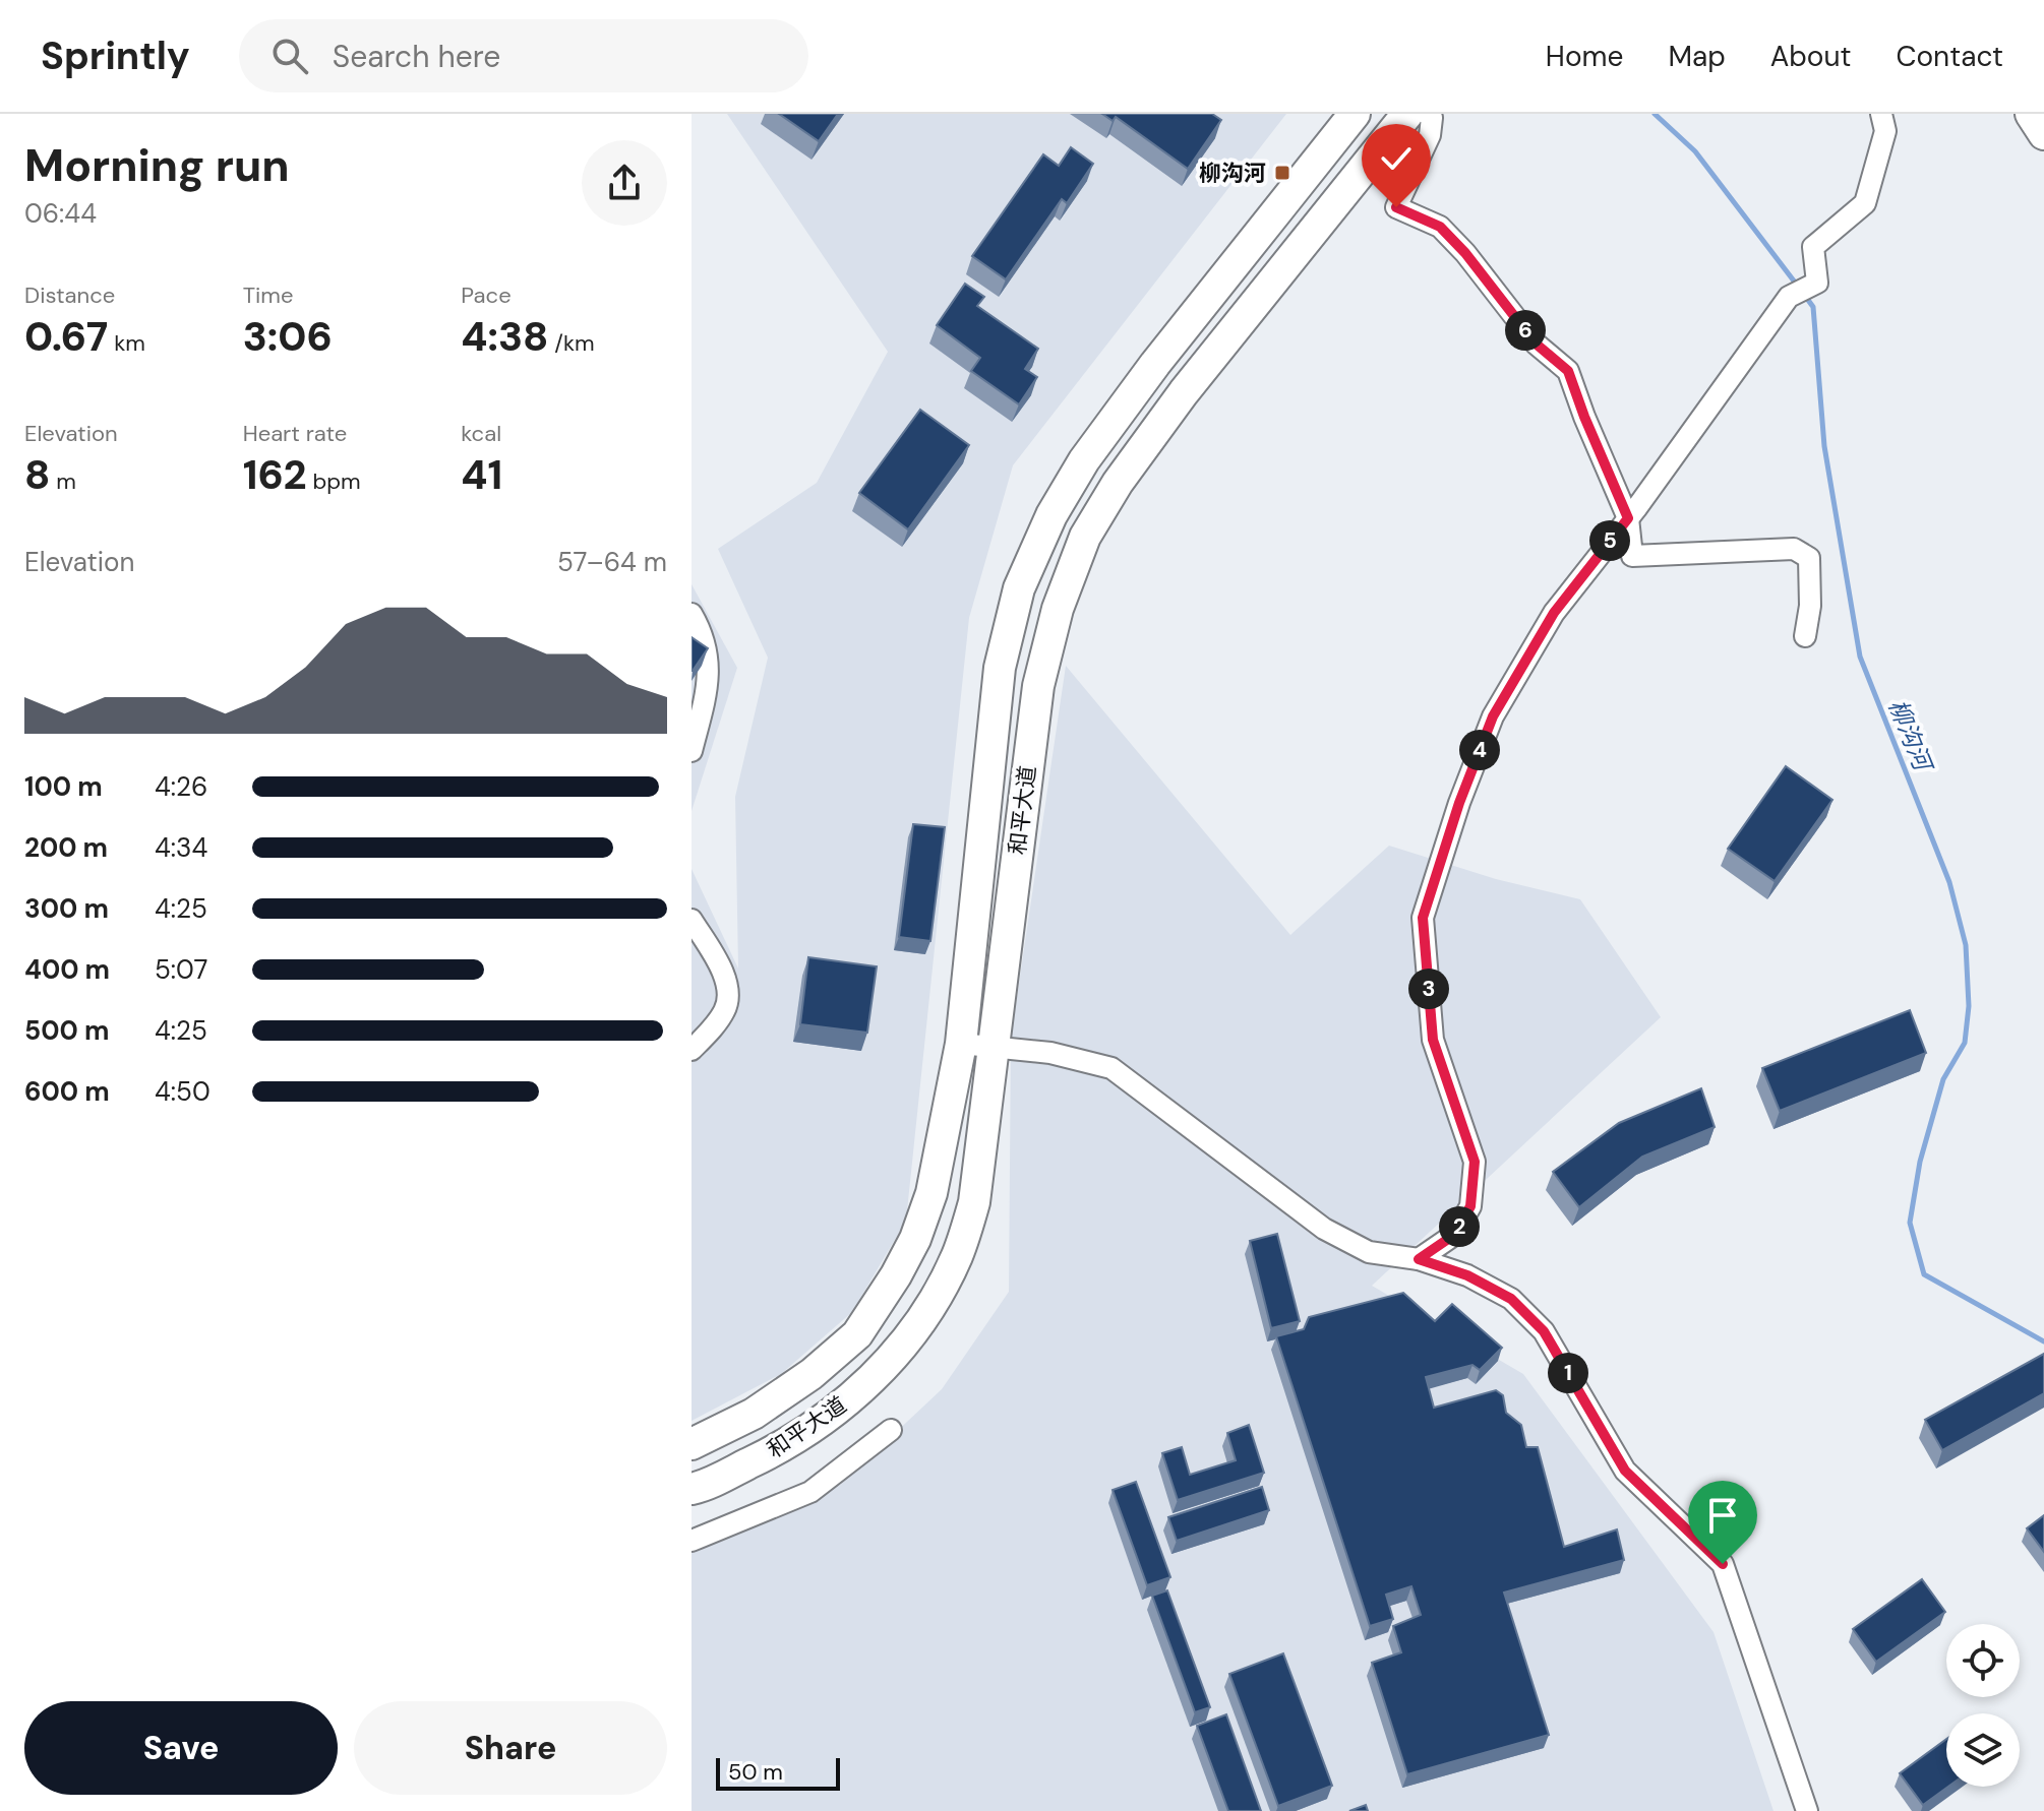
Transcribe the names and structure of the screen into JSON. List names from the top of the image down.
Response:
{
  "streets": {
    "highway": ["和平大道"]
  },
  "water": ["柳沟河"],
  "places": {
    "transit": ["柳沟河"]
  },
  "scale_bar": "50 m",
  "page": {
    "header": "Sprintly",
    "search": "Search here",
    "nav": [
      "Home",
      "Map",
      "About",
      "Contact"
    ],
    "heading": ["Morning run", "06:44"],
    "stats": [
      ["Distance", "0.67 km"],
      ["Time", "3:06"],
      ["Pace", "4:38 /km"],
      ["Elevation", "8 m"],
      ["Heart rate", "162 bpm"],
      ["kcal", "41"]
    ],
    "pins": [
      "6",
      "5",
      "4",
      "3",
      "2",
      "1"
    ],
    "chart": ["Elevation", "57–64 m"],
    "list": [
      {
        "name": "100 m",
        "note": "4:26"
      },
      {
        "name": "200 m",
        "note": "4:34"
      },
      {
        "name": "300 m",
        "note": "4:25"
      },
      {
        "name": "400 m",
        "note": "5:07"
      },
      {
        "name": "500 m",
        "note": "4:25"
      },
      {
        "name": "600 m",
        "note": "4:50"
      }
    ],
    "buttons": ["Save", "Share"],
    "scale": "50 m"
  }
}
